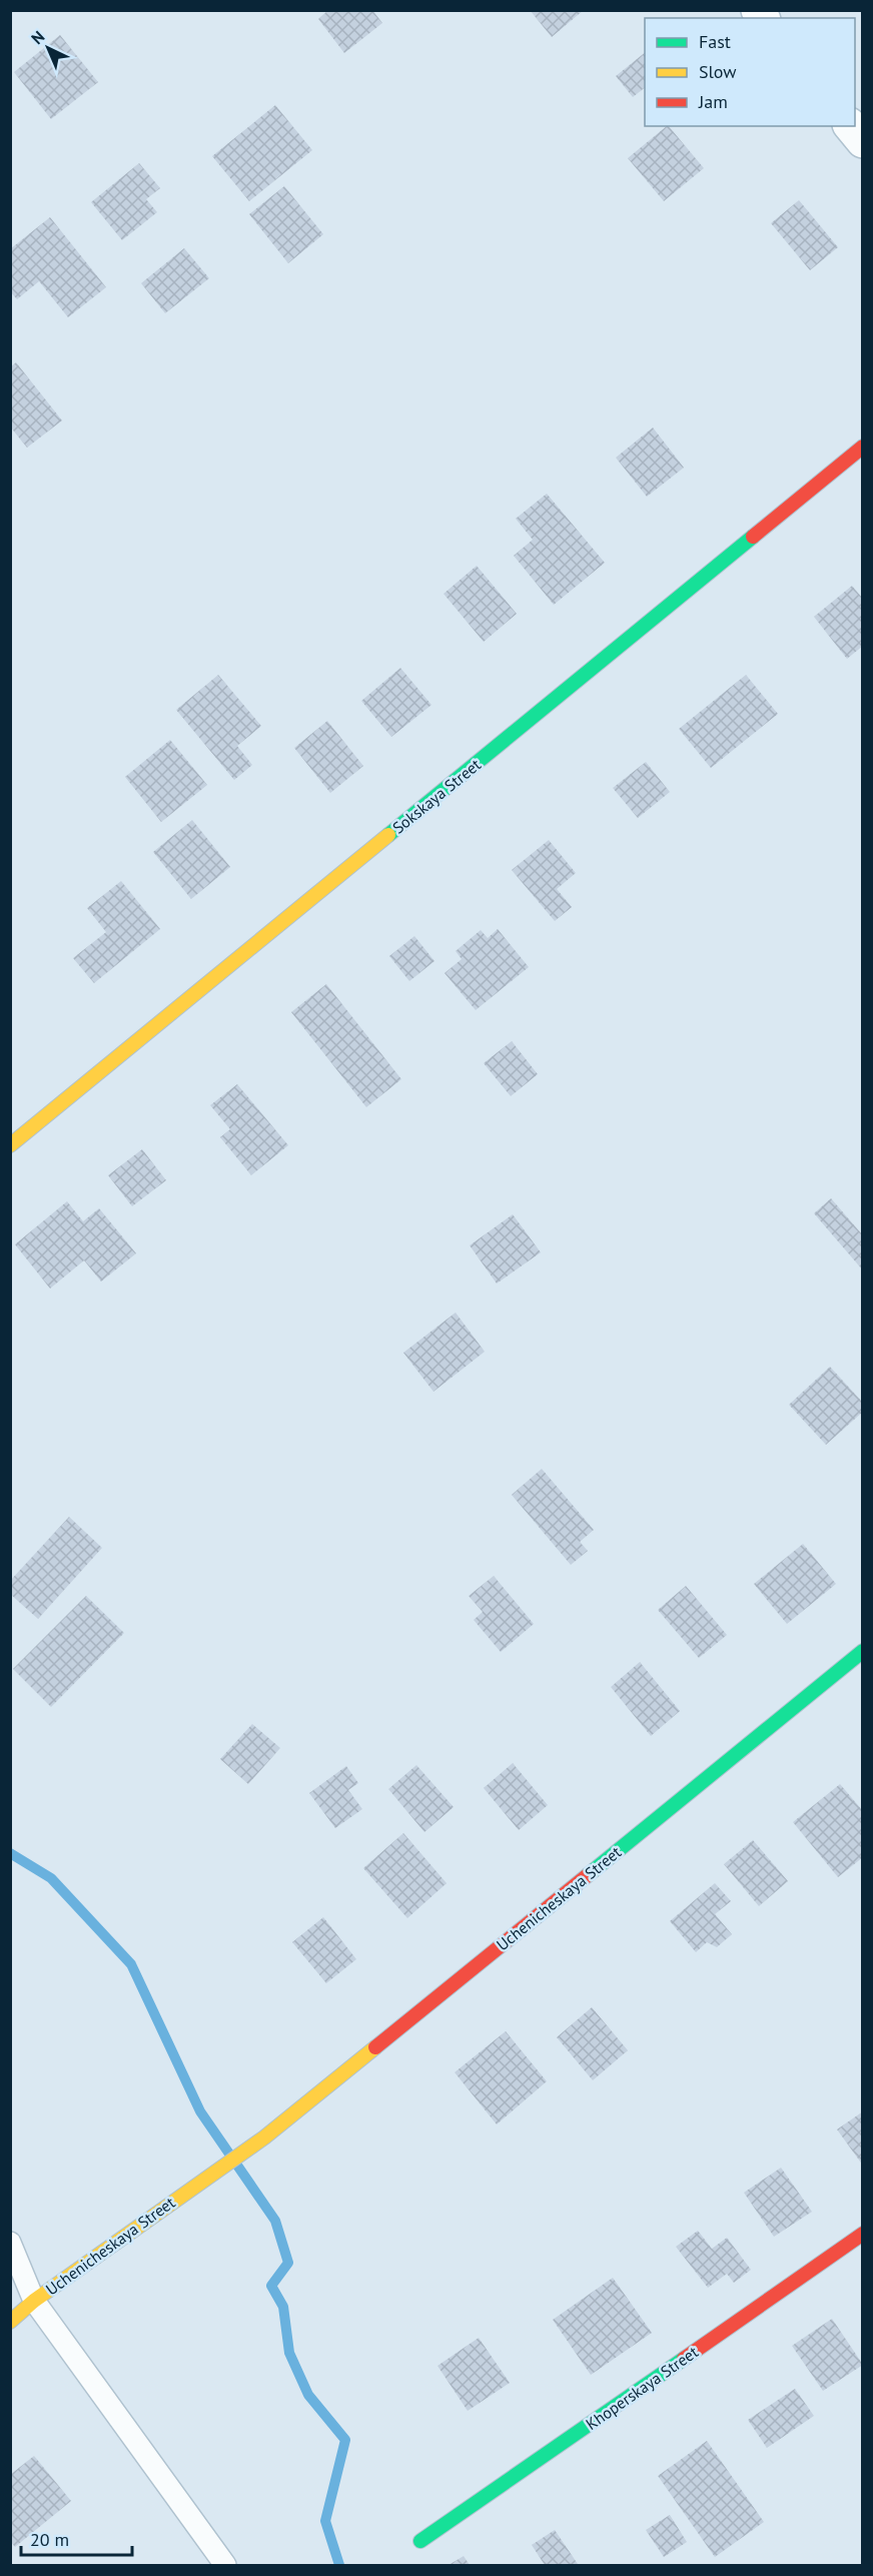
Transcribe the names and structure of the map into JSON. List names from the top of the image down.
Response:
{
  "streets": {
    "street": ["Sokskaya Street", "Uchenicheskaya Street", "Khoperskaya Street"]
  },
  "legend": ["Fast", "Slow", "Jam"],
  "scale_bar": "20 m",
  "north": "top left"
}
